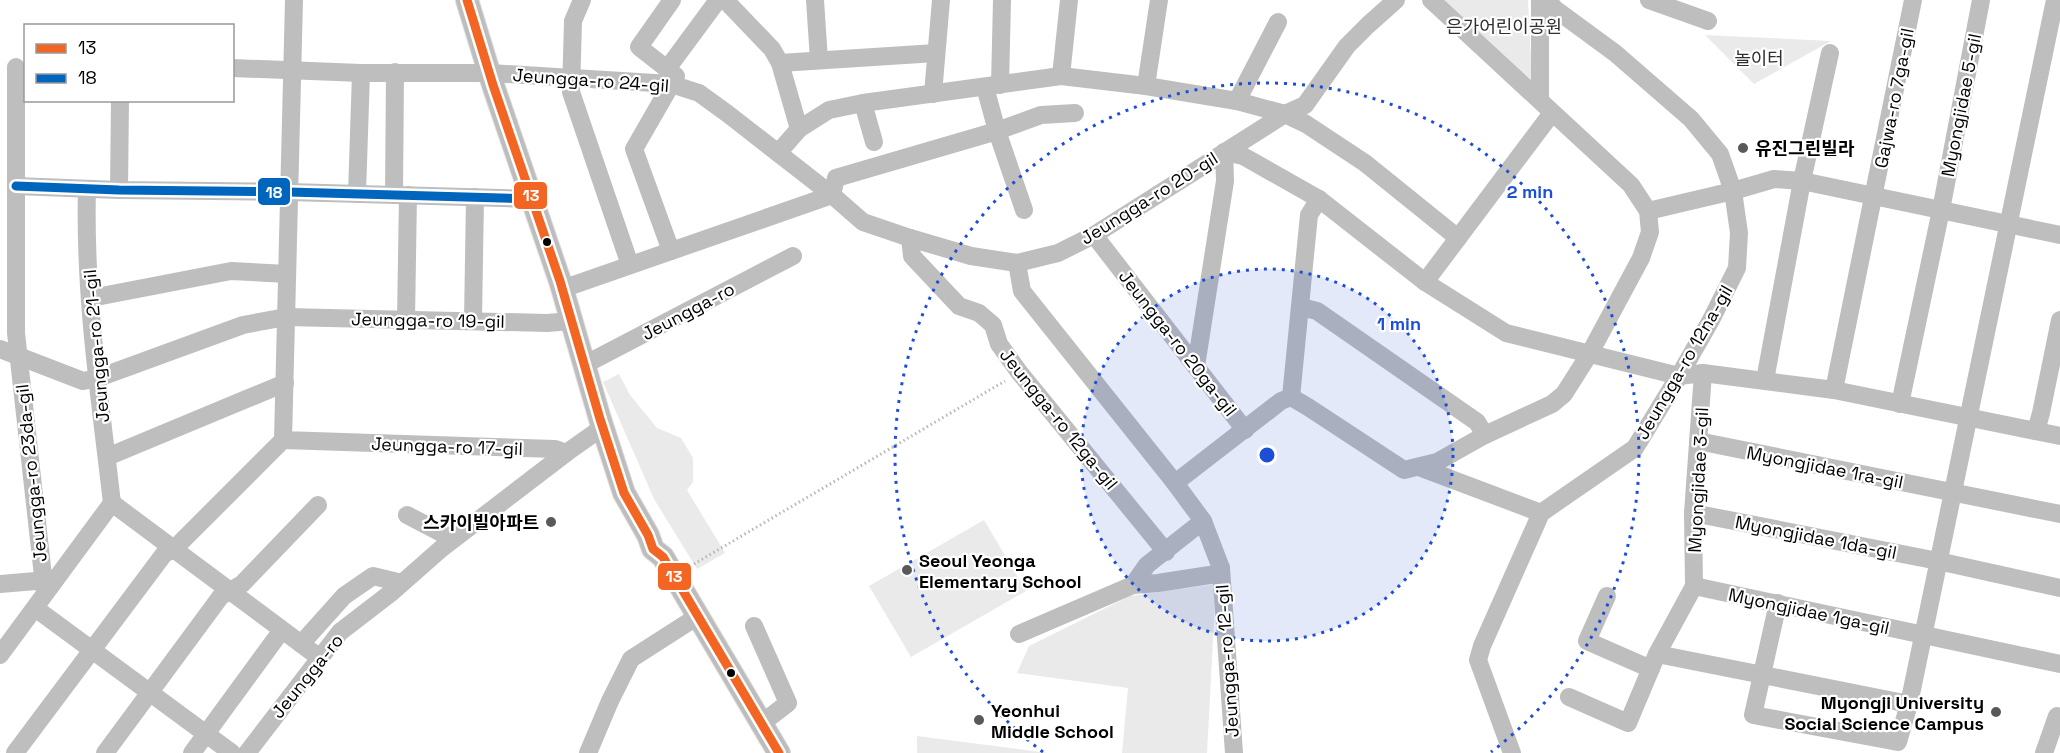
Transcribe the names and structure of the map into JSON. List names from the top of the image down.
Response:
{
  "streets": {
    "street": [
      "Jeungga-ro 24-gil",
      "Gajwa-ro 7ga-gil",
      "Myongjidae 5-gil",
      "Jeungga-ro 20-gil",
      "Jeungga-ro",
      "Jeungga-ro 19-gil",
      "Jeungga-ro 20ga-gil",
      "Jeungga-ro 21-gil",
      "Jeungga-ro 12na-gil",
      "Jeungga-ro 12ga-gil",
      "Jeungga-ro 17-gil",
      "Myongjidae 1ra-gil",
      "Jeungga-ro 23da-gil",
      "Myongjidae 3-gil",
      "Myongjidae 1da-gil",
      "Myongjidae 1ga-gil",
      "Jeungga-ro 12-gil"
    ]
  },
  "crossings": [
    ["Jeungga-ro 24-gil", "Jeungga-ro 20-gil"],
    ["Jeungga-ro 20-gil", "Jeungga-ro 20ga-gil"],
    ["Jeungga-ro 20-gil", "Jeungga-ro 12ga-gil"],
    ["Jeungga-ro", "Jeungga-ro 17-gil"],
    ["Jeungga-ro 21-gil", "Jeungga-ro 23da-gil"],
    ["Myongjidae 1ra-gil", "Myongjidae 3-gil"],
    ["Myongjidae 3-gil", "Myongjidae 1da-gil"],
    ["Myongjidae 3-gil", "Myongjidae 1ga-gil"]
  ],
  "parks": ["은가어린이공원", "놀이터"],
  "places": [
    "유진그린빌라",
    "스카이빌아파트",
    "Seoul Yeonga Elementary School",
    "Myongji University Social Science Campus",
    "Yeonhui Middle School"
  ],
  "lines": ["transit line 13", "transit line 18"],
  "legend": ["13", "18"],
  "rings": ["2 min", "1 min"]
}
